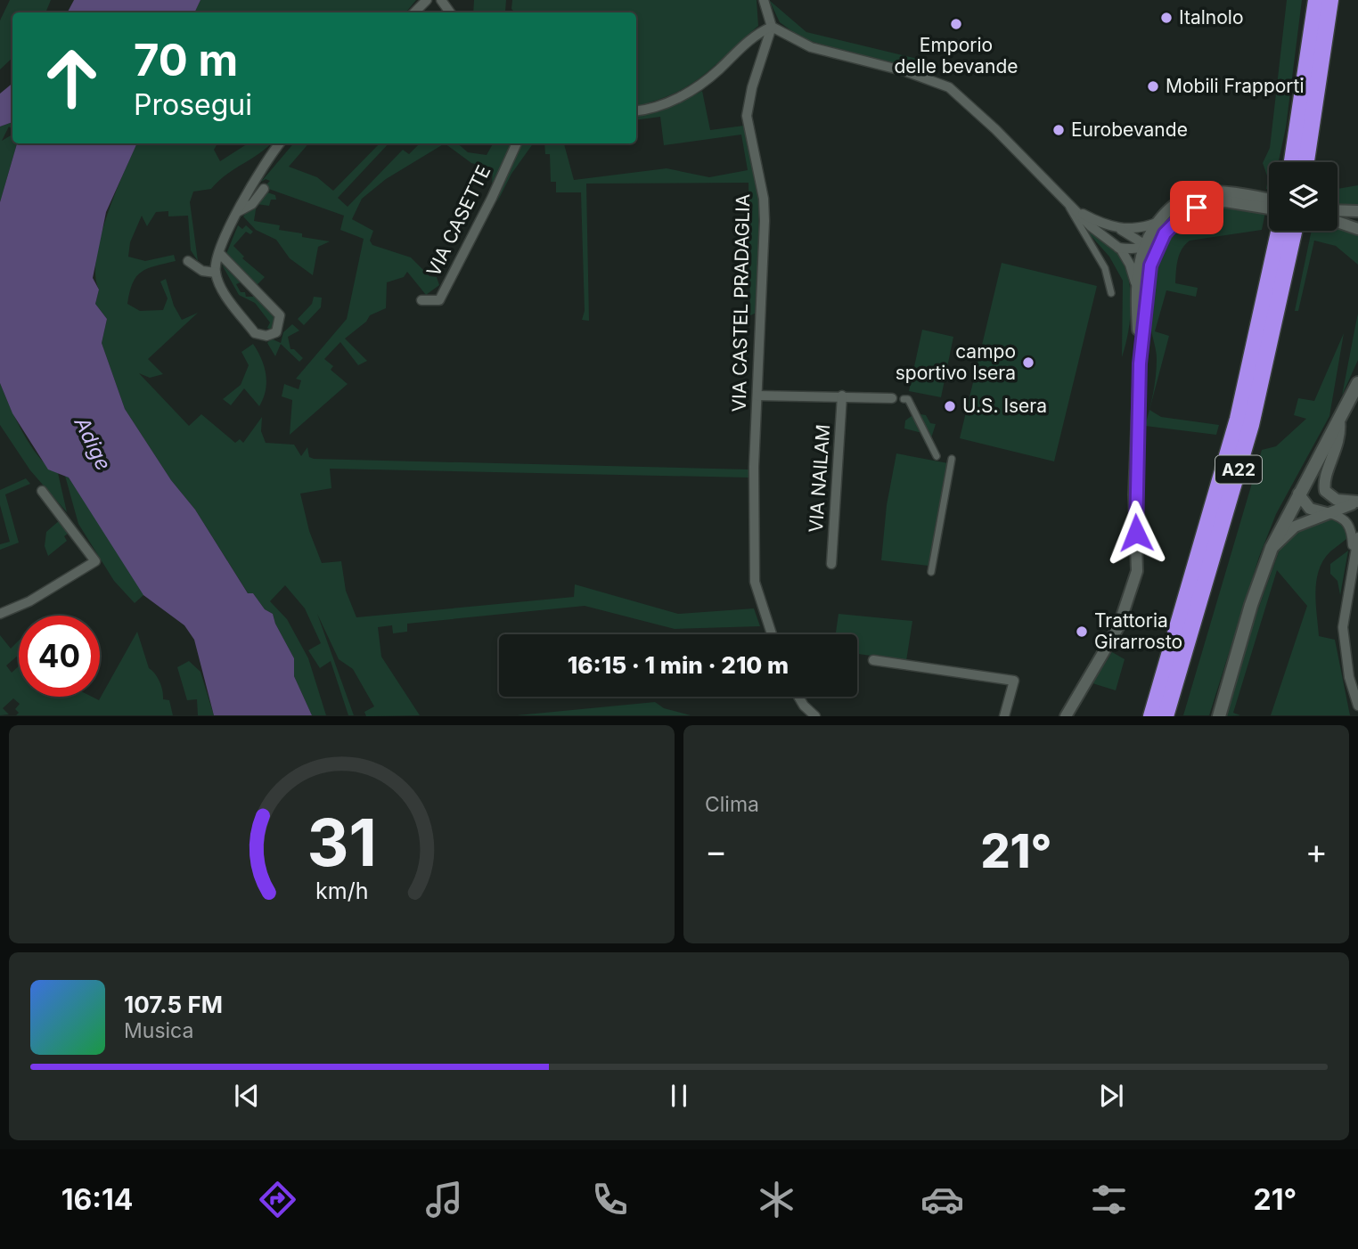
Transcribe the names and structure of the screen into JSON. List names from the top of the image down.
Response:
{
  "streets": {
    "highway": ["A22"],
    "street": ["VIA CASETTE", "VIA CASTEL PRADAGLIA", "VIA NAILAM"]
  },
  "crossings": [
    ["VIA CASTEL PRADAGLIA", "VIA NAILAM"]
  ],
  "water": ["Adige"],
  "places": [
    "Italnolo",
    "Emporio delle bevande",
    "Mobili Frapporti",
    "Eurobevande",
    "campo sportivo Isera",
    "U.S. Isera",
    "Trattoria Girarrosto"
  ],
  "page": {
    "turn": ["70 m", "Prosegui"],
    "limit": "40",
    "trip": "16:15 · 1 min · 210 m",
    "tile": "Clima",
    "heat": ["−", "21°", "+"],
    "song": ["107.5 FM", "Musica"],
    "tabs": ["16:14", "21°"],
    "gauge": ["31", "km/h"]
  }
}
